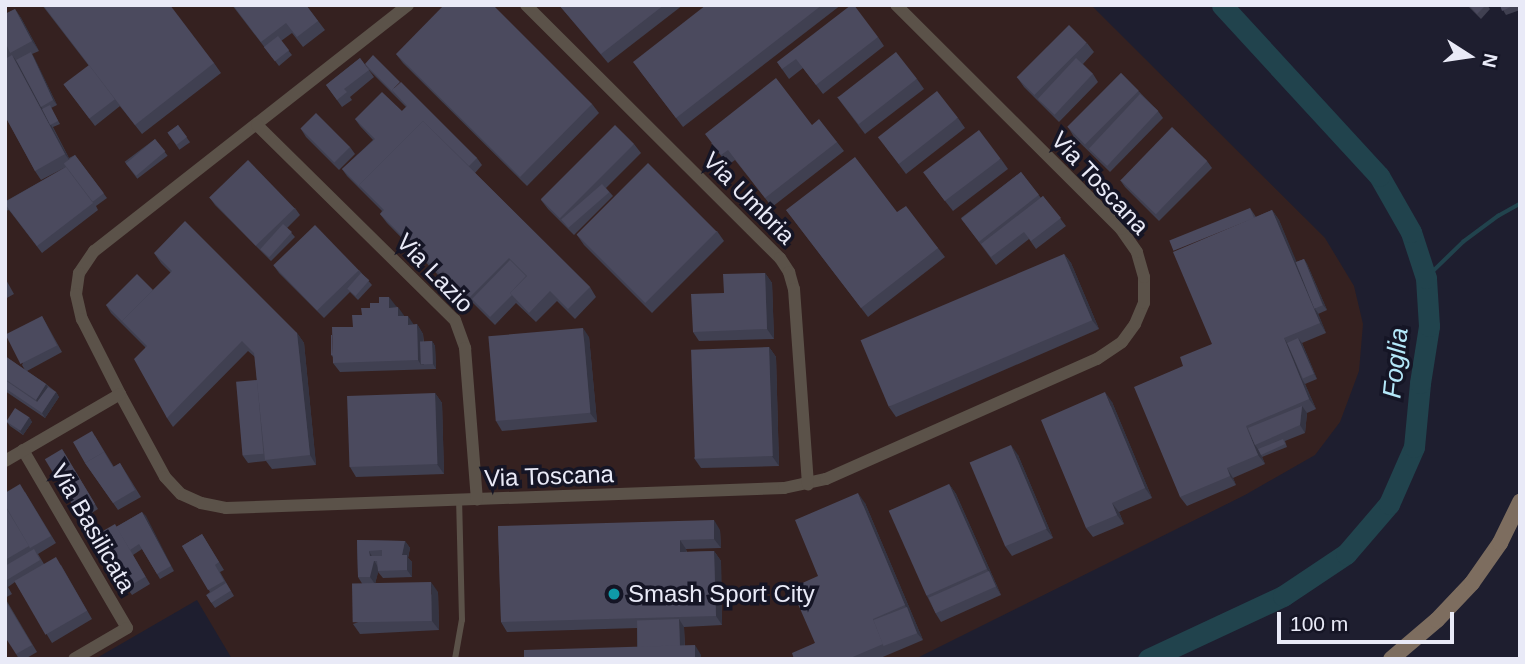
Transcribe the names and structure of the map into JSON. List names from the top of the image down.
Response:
{
  "streets": {
    "street": [
      "Via Toscana",
      "Via Umbria",
      "Via Lazio",
      "Via Basilicata"
    ]
  },
  "crossings": [
    ["Via Toscana", "Via Umbria"],
    ["Via Toscana", "Via Lazio"]
  ],
  "water": ["Foglia"],
  "places": ["Smash Sport City"],
  "scale_bar": "100 m",
  "north": "right"
}
